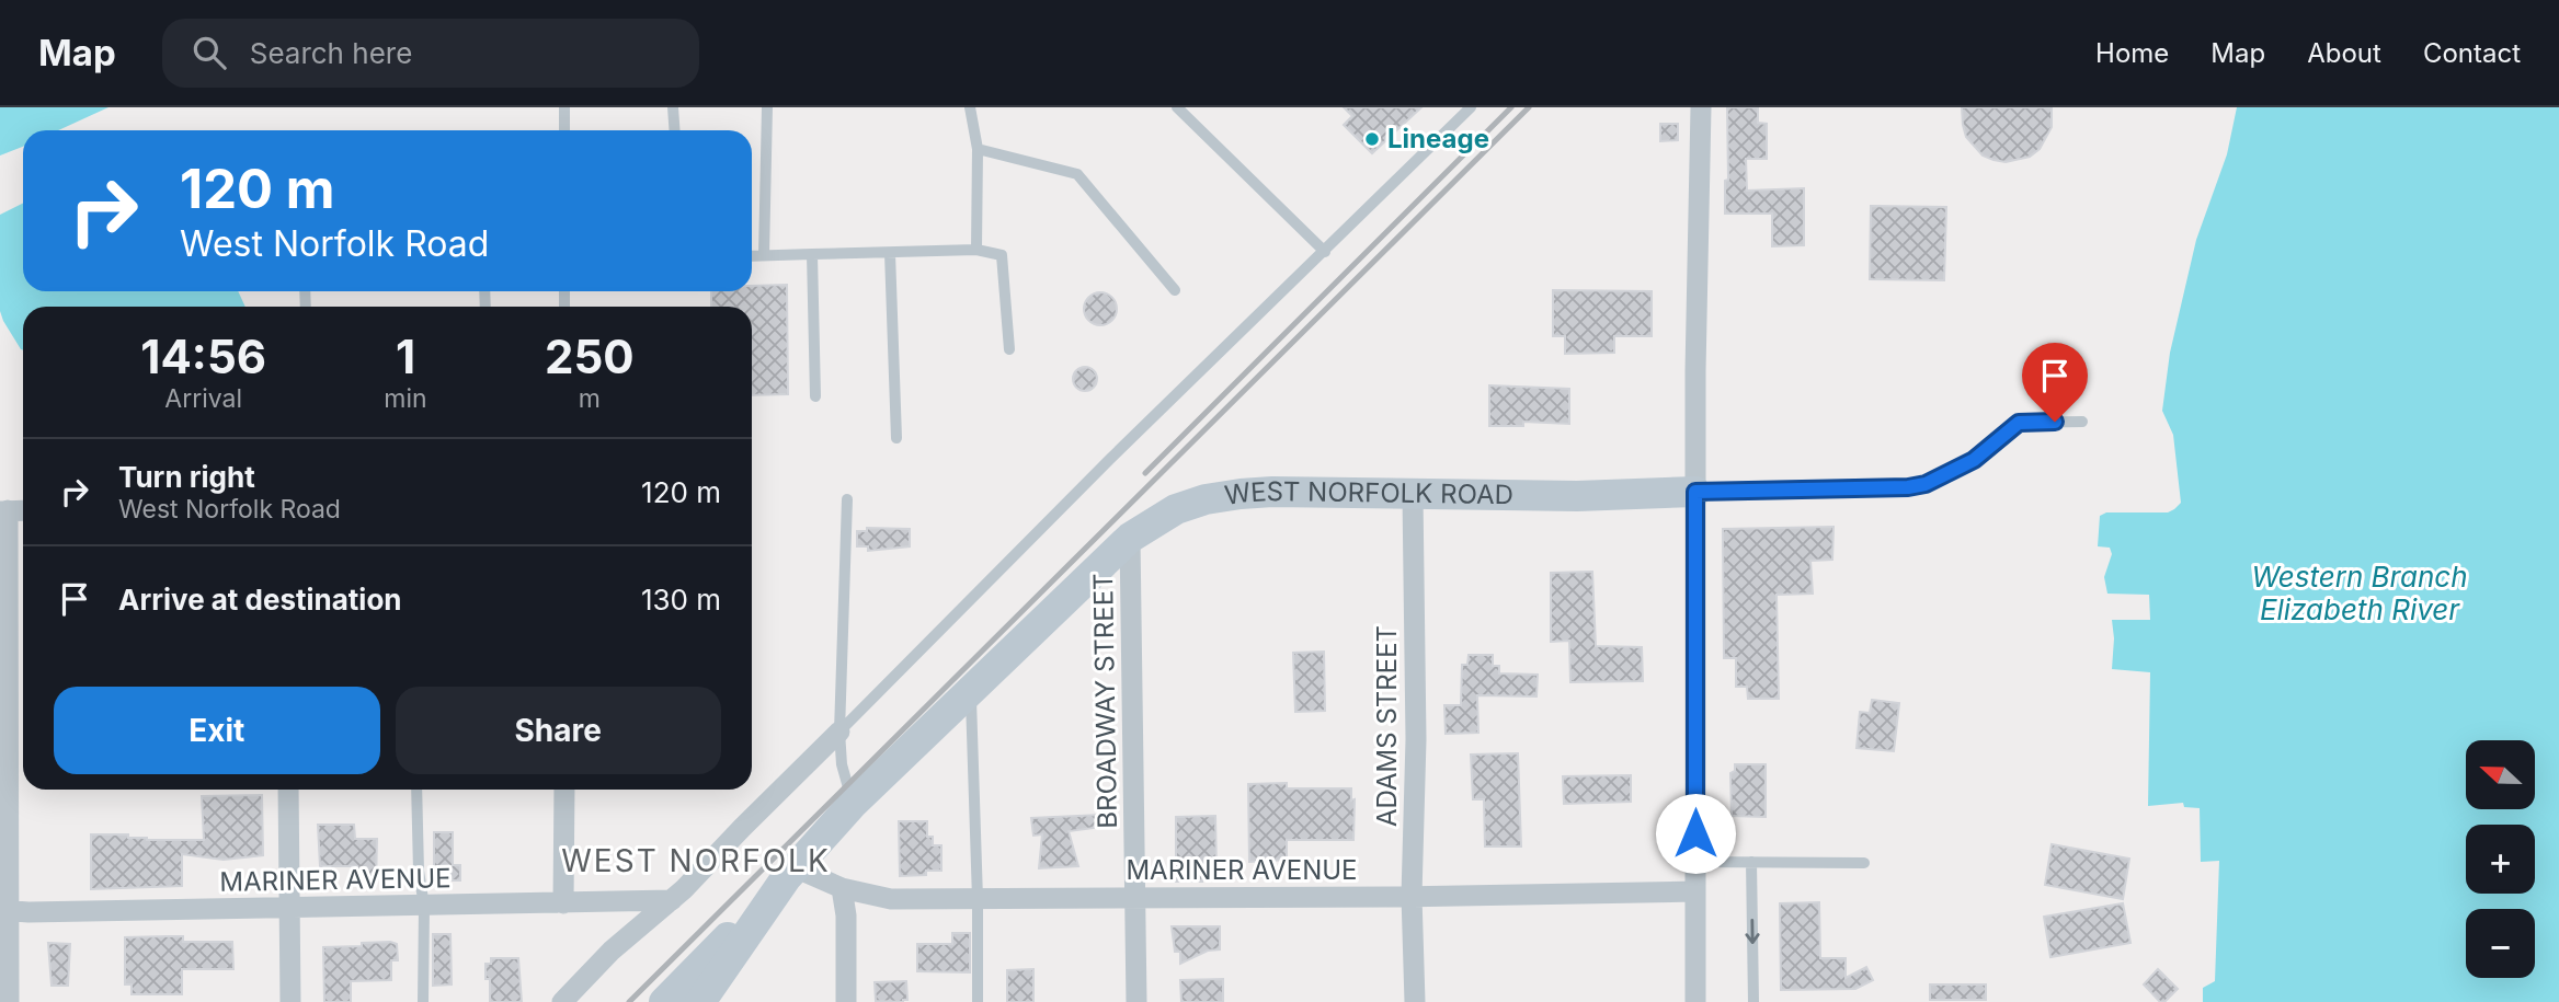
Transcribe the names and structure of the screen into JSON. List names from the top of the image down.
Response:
{
  "streets": {
    "street": [
      "WEST NORFOLK ROAD",
      "BROADWAY STREET",
      "ADAMS STREET",
      "MARINER AVENUE"
    ]
  },
  "crossings": [
    ["WEST NORFOLK ROAD", "BROADWAY STREET"],
    ["WEST NORFOLK ROAD", "ADAMS STREET"],
    ["WEST NORFOLK ROAD", "MARINER AVENUE"],
    ["BROADWAY STREET", "MARINER AVENUE"],
    ["ADAMS STREET", "MARINER AVENUE"]
  ],
  "districts": ["WEST NORFOLK"],
  "water": ["Western Branch Elizabeth River"],
  "places": ["Lineage"],
  "north": "left",
  "page": {
    "header": "Map",
    "search": "Search here",
    "nav": [
      "Home",
      "Map",
      "About",
      "Contact"
    ],
    "turn": ["120 m", "West Norfolk Road"],
    "eta": [
      "14:56",
      "Arrival",
      "1",
      "min",
      "250",
      "m"
    ],
    "list": [
      {
        "name": "Turn right",
        "note": "West Norfolk Road",
        "value": "120 m"
      },
      {
        "name": "Arrive at destination",
        "value": "130 m"
      }
    ],
    "buttons": ["Exit", "Share"],
    "map_buttons": ["+", "−"]
  }
}
